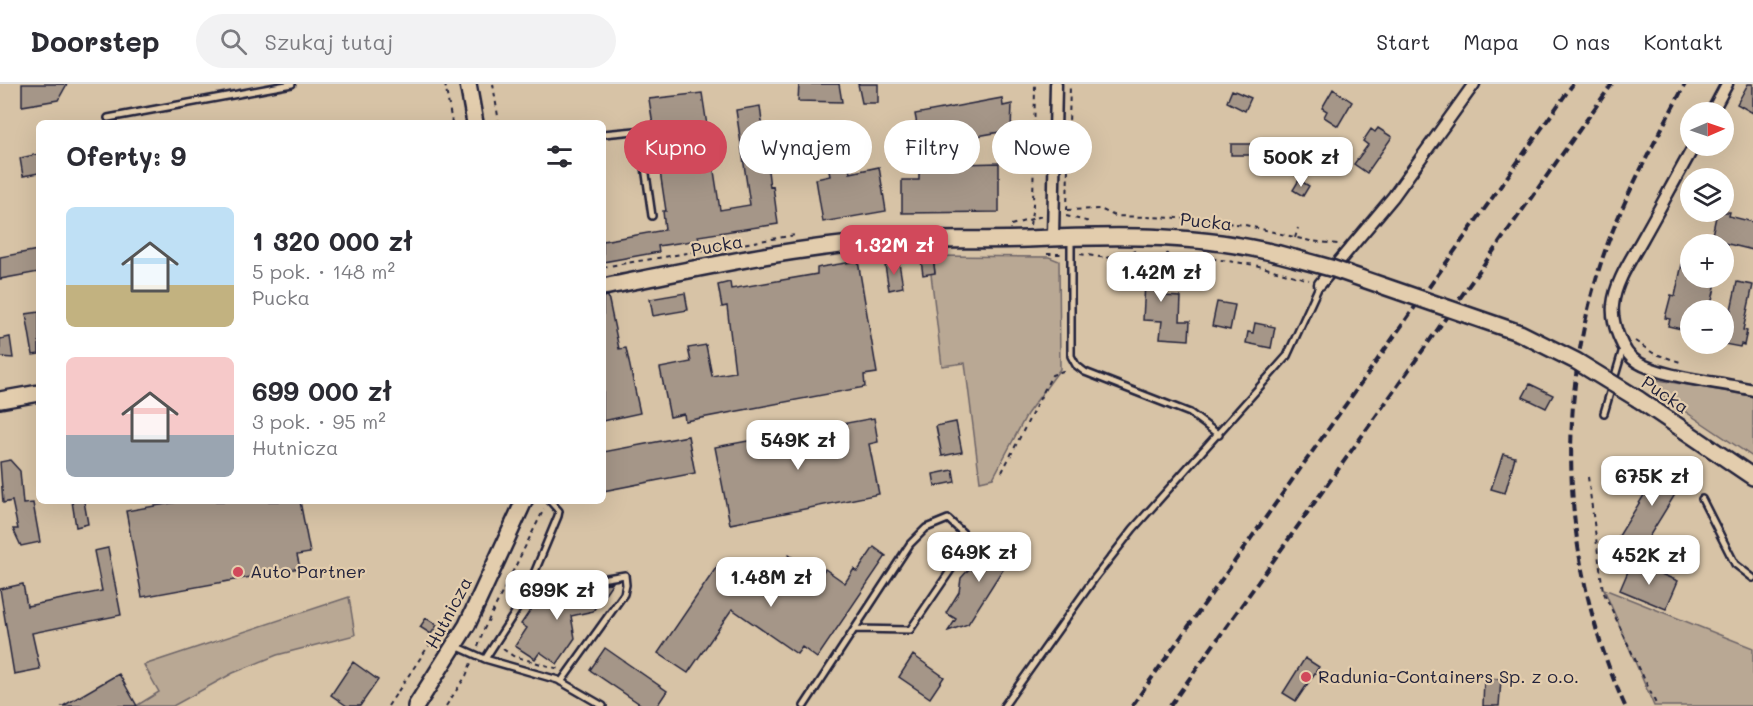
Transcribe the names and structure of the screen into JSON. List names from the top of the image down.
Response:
{
  "streets": {
    "street": ["Pucka", "Hutnicza"]
  },
  "places": ["Auto Partner", "Radunia-Containers Sp. z o.o."],
  "north": "right",
  "page": {
    "header": "Doorstep",
    "search": "Szukaj tutaj",
    "nav": [
      "Start",
      "Mapa",
      "O nas",
      "Kontakt"
    ],
    "map_buttons": ["+", "−"],
    "chip": [
      "Kupno",
      "Wynajem",
      "Filtry",
      "Nowe"
    ],
    "heading": "Oferty: 9",
    "price": [
      "500K zł",
      "1.32M zł",
      "1.42M zł",
      "549K zł",
      "675K zł",
      "649K zł",
      "452K zł",
      "1.48M zł",
      "699K zł"
    ],
    "list": [
      {
        "name": "1 320 000 zł",
        "note": "5 pok. · 148 m² · Pucka"
      },
      {
        "name": "699 000 zł",
        "note": "3 pok. · 95 m² · Hutnicza"
      }
    ]
  }
}
